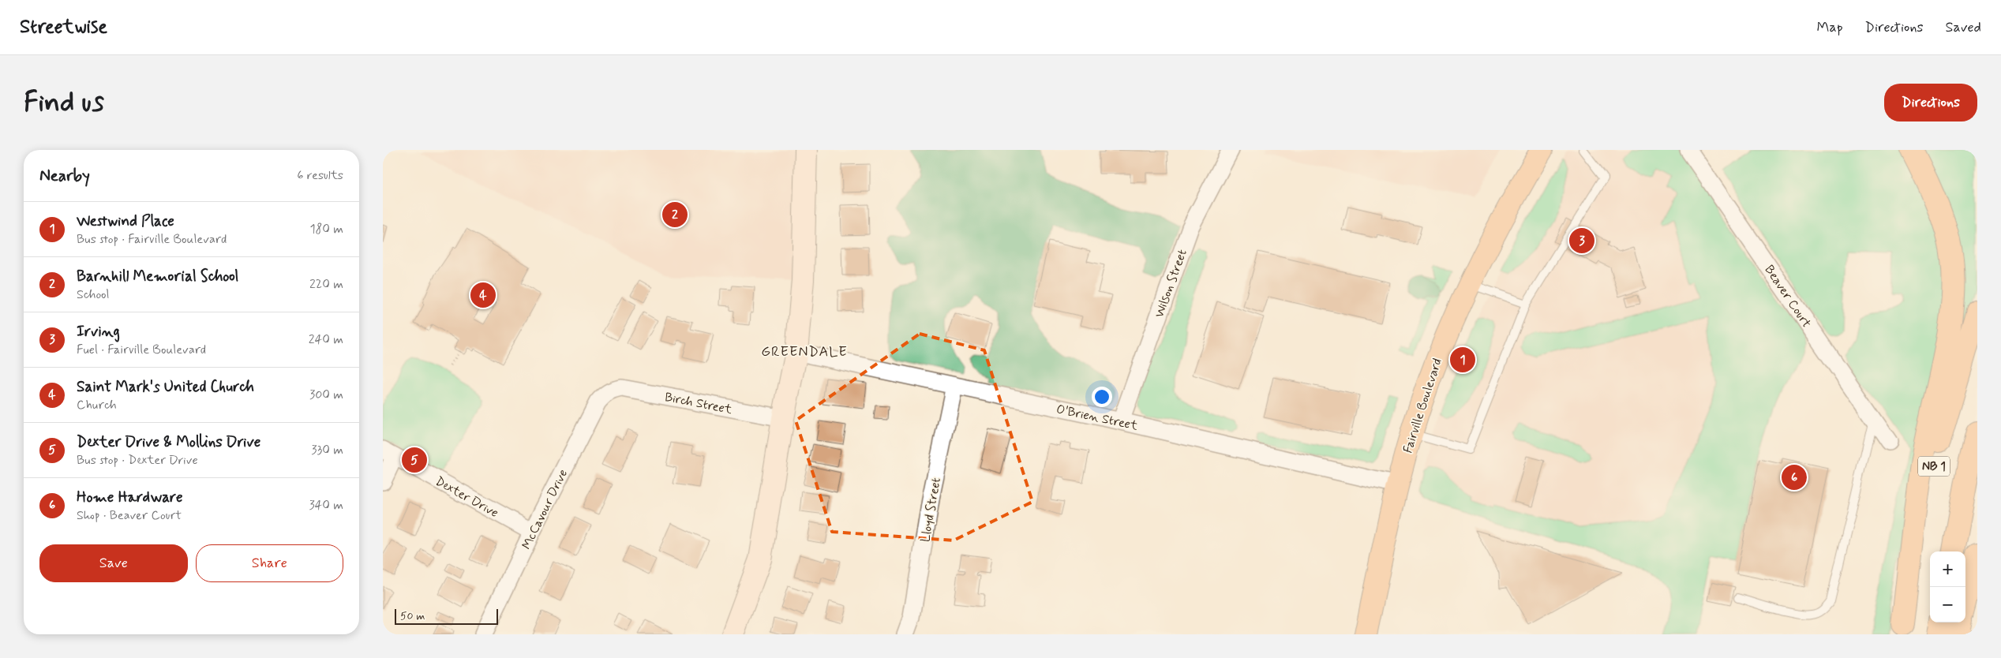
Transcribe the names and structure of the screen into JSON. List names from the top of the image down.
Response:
{
  "streets": {
    "main road": ["Fairville Boulevard", "NB 1"],
    "street": [
      "Wilson Street",
      "Beaver Court",
      "Birch Street",
      "O'Brien Street",
      "Dexter Drive",
      "McCavour Drive",
      "Lloyd Street"
    ]
  },
  "crossings": [
    ["Wilson Street", "O'Brien Street"],
    ["Birch Street", "McCavour Drive"],
    ["Fairville Boulevard", "O'Brien Street"],
    ["O'Brien Street", "Lloyd Street"],
    ["Dexter Drive", "McCavour Drive"]
  ],
  "districts": ["GREENDALE"],
  "scale_bar": "50 m",
  "page": {
    "header": "Streetwise",
    "nav": ["Map", "Directions", "Saved"],
    "buttons": [
      "Directions",
      ["Save", "Share"]
    ],
    "title": "Find us",
    "heading": ["Nearby", "6 results"],
    "pins": [
      "2",
      "3",
      "4",
      "1",
      "5",
      "6"
    ],
    "list": [
      {
        "mark": "1",
        "name": "Westwind Place",
        "note": "Bus stop · Fairville Boulevard",
        "value": "180 m"
      },
      {
        "mark": "2",
        "name": "Barnhill Memorial School",
        "note": "School",
        "value": "220 m"
      },
      {
        "mark": "3",
        "name": "Irving",
        "note": "Fuel · Fairville Boulevard",
        "value": "240 m"
      },
      {
        "mark": "4",
        "name": "Saint Mark's United Church",
        "note": "Church",
        "value": "300 m"
      },
      {
        "mark": "5",
        "name": "Dexter Drive & Mollins Drive",
        "note": "Bus stop · Dexter Drive",
        "value": "330 m"
      },
      {
        "mark": "6",
        "name": "Home Hardware",
        "note": "Shop · Beaver Court",
        "value": "340 m"
      }
    ],
    "map_buttons": ["+", "−"],
    "scale": "50 m"
  }
}
